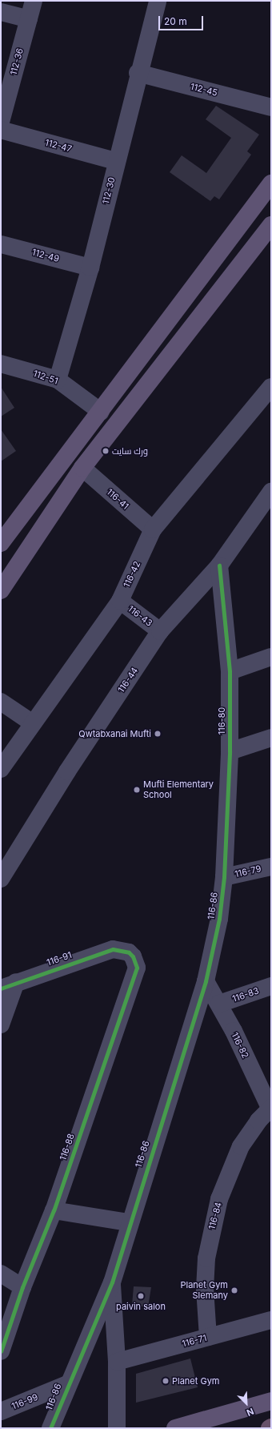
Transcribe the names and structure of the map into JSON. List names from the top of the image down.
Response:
{
  "streets": {
    "street": [
      "112-36",
      "112-45",
      "112-47",
      "112-30",
      "112-49",
      "112-51",
      "116-41",
      "116-42",
      "116-43",
      "116-44",
      "116-80",
      "116-79",
      "116-86",
      "116-91",
      "116-83",
      "116-82",
      "116-88",
      "116-84",
      "116-71",
      "116-99"
    ]
  },
  "crossings": [
    ["112-45", "112-30"],
    ["112-47", "112-30"],
    ["112-30", "112-49"],
    ["112-30", "112-51"],
    ["116-41", "116-42"],
    ["116-42", "116-43"],
    ["116-43", "116-44"],
    ["116-44", "116-80"],
    ["116-80", "116-79"],
    ["116-80", "116-86"],
    ["116-79", "116-86"],
    ["116-86", "116-82"],
    ["116-86", "116-99"],
    ["116-91", "116-88"],
    ["116-83", "116-82"],
    ["116-82", "116-84"],
    ["116-84", "116-71"]
  ],
  "places": [
    "ورك سايت",
    "Qwtabxanai Mufti",
    "Mufti Elementary School",
    "Planet Gym Slemany",
    "paivin salon",
    "Planet Gym"
  ],
  "scale_bar": "20 m",
  "north": "bottom right"
}
